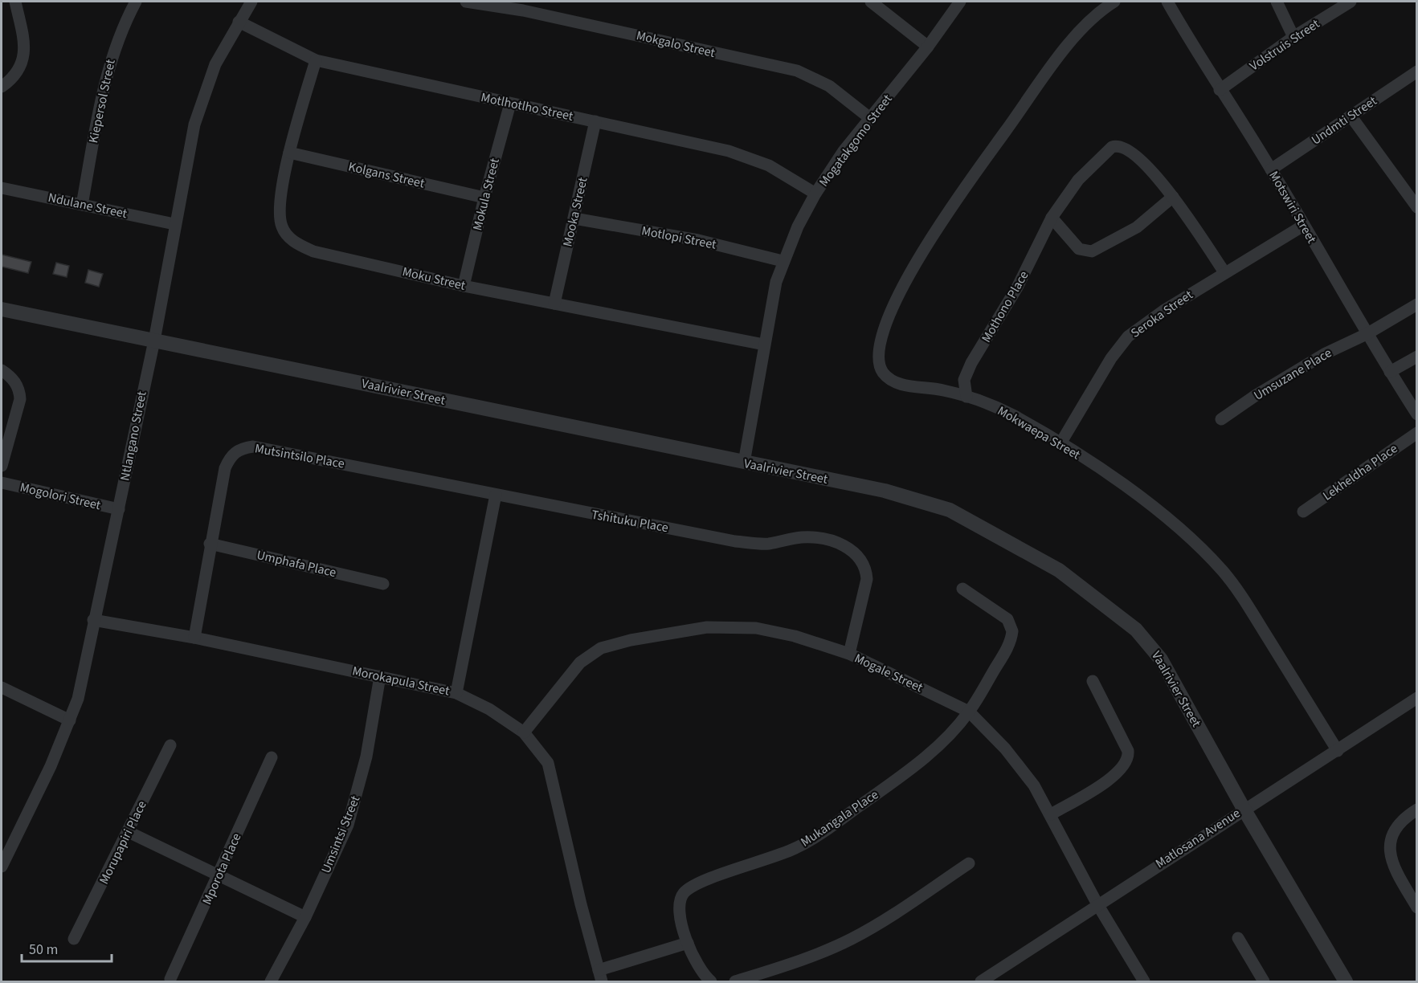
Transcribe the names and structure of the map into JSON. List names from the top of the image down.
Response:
{
  "streets": {
    "street": [
      "Mokgalo Street",
      "Volstruis Street",
      "Kiepersol Street",
      "Motlhotlho Street",
      "Undmti Street",
      "Mogatakgomo Street",
      "Kolgans Street",
      "Mokula Street",
      "Ndulane Street",
      "Motswiri Street",
      "Mooka Street",
      "Motlopi Street",
      "Moku Street",
      "Mothono Place",
      "Seroka Street",
      "Umsuzane Place",
      "Vaalrivier Street",
      "Mokwaepa Street",
      "Ntlangano Street",
      "Mutsintsilo Place",
      "Lekheldha Place",
      "Mogolori Street",
      "Tshituku Place",
      "Umphafa Place",
      "Mogale Street",
      "Morokapula Street",
      "Mukangala Place",
      "Umsintsi Street",
      "Matlosana Avenue",
      "Morupapiri Place",
      "Mporota Place"
    ]
  },
  "crossings": [
    ["Mokgalo Street", "Mogatakgomo Street"],
    ["Volstruis Street", "Motswiri Street"],
    ["Kiepersol Street", "Ndulane Street"],
    ["Motlhotlho Street", "Mogatakgomo Street"],
    ["Motlhotlho Street", "Mokula Street"],
    ["Motlhotlho Street", "Mooka Street"],
    ["Motlhotlho Street", "Moku Street"],
    ["Motlhotlho Street", "Ntlangano Street"],
    ["Undmti Street", "Motswiri Street"],
    ["Mogatakgomo Street", "Motlopi Street"],
    ["Mogatakgomo Street", "Moku Street"],
    ["Mogatakgomo Street", "Vaalrivier Street"],
    ["Kolgans Street", "Mokula Street"],
    ["Kolgans Street", "Moku Street"],
    ["Mokula Street", "Moku Street"],
    ["Ndulane Street", "Ntlangano Street"],
    ["Motswiri Street", "Seroka Street"],
    ["Motswiri Street", "Umsuzane Place"],
    ["Mooka Street", "Motlopi Street"],
    ["Mooka Street", "Moku Street"],
    ["Mothono Place", "Seroka Street"],
    ["Mothono Place", "Mokwaepa Street"],
    ["Seroka Street", "Mokwaepa Street"],
    ["Vaalrivier Street", "Ntlangano Street"],
    ["Vaalrivier Street", "Matlosana Avenue"],
    ["Mokwaepa Street", "Matlosana Avenue"],
    ["Ntlangano Street", "Mogolori Street"],
    ["Ntlangano Street", "Morokapula Street"],
    ["Mutsintsilo Place", "Tshituku Place"],
    ["Mutsintsilo Place", "Umphafa Place"],
    ["Mutsintsilo Place", "Morokapula Street"],
    ["Tshituku Place", "Mogale Street"],
    ["Mogale Street", "Morokapula Street"],
    ["Mogale Street", "Mukangala Place"],
    ["Mogale Street", "Matlosana Avenue"],
    ["Morokapula Street", "Umsintsi Street"]
  ],
  "scale_bar": "50 m"
}
